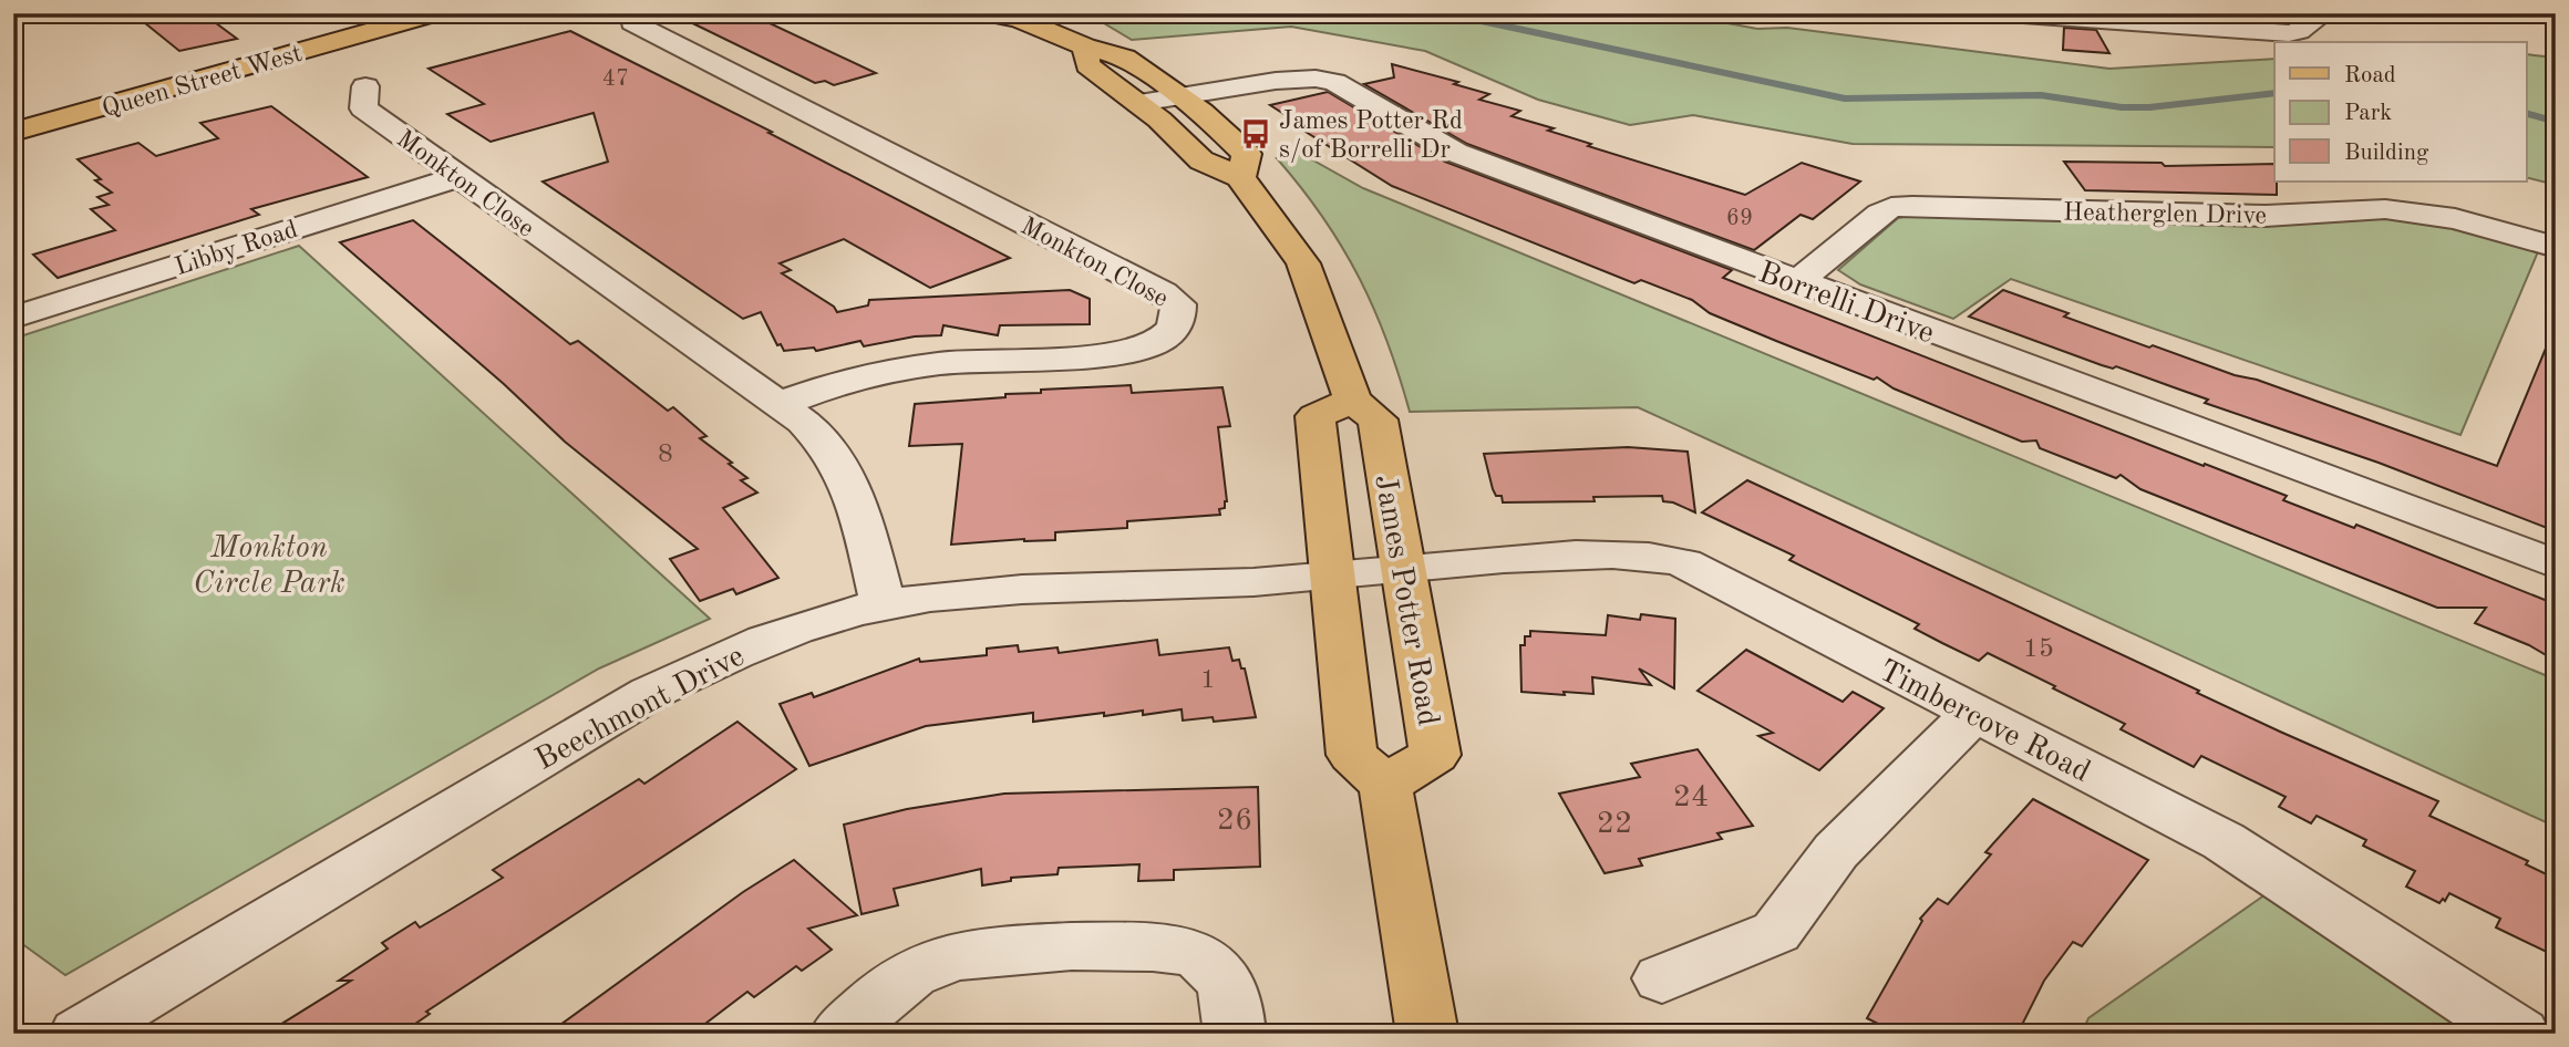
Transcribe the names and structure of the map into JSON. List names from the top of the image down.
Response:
{
  "streets": {
    "main road": ["Queen Street West", "James Potter Road"],
    "street": [
      "Monkton Close",
      "Heatherglen Drive",
      "Libby Road",
      "Borrelli Drive",
      "Beechmont Drive",
      "Timbercove Road"
    ]
  },
  "crossings": [
    ["Monkton Close", "Libby Road"],
    ["Monkton Close", "Beechmont Drive"],
    ["Heatherglen Drive", "Borrelli Drive"],
    ["Borrelli Drive", "James Potter Road"],
    ["James Potter Road", "Beechmont Drive"],
    ["James Potter Road", "Timbercove Road"],
    ["Beechmont Drive", "Timbercove Road"]
  ],
  "parks": ["Monkton Circle Park"],
  "places": {
    "bus stop": ["James Potter Rd s/of Borrelli Dr"]
  },
  "house_numbers": [
    "47",
    "69",
    "8",
    "15",
    "1",
    "24",
    "26",
    "22"
  ],
  "legend": ["Road", "Park", "Building"]
}
